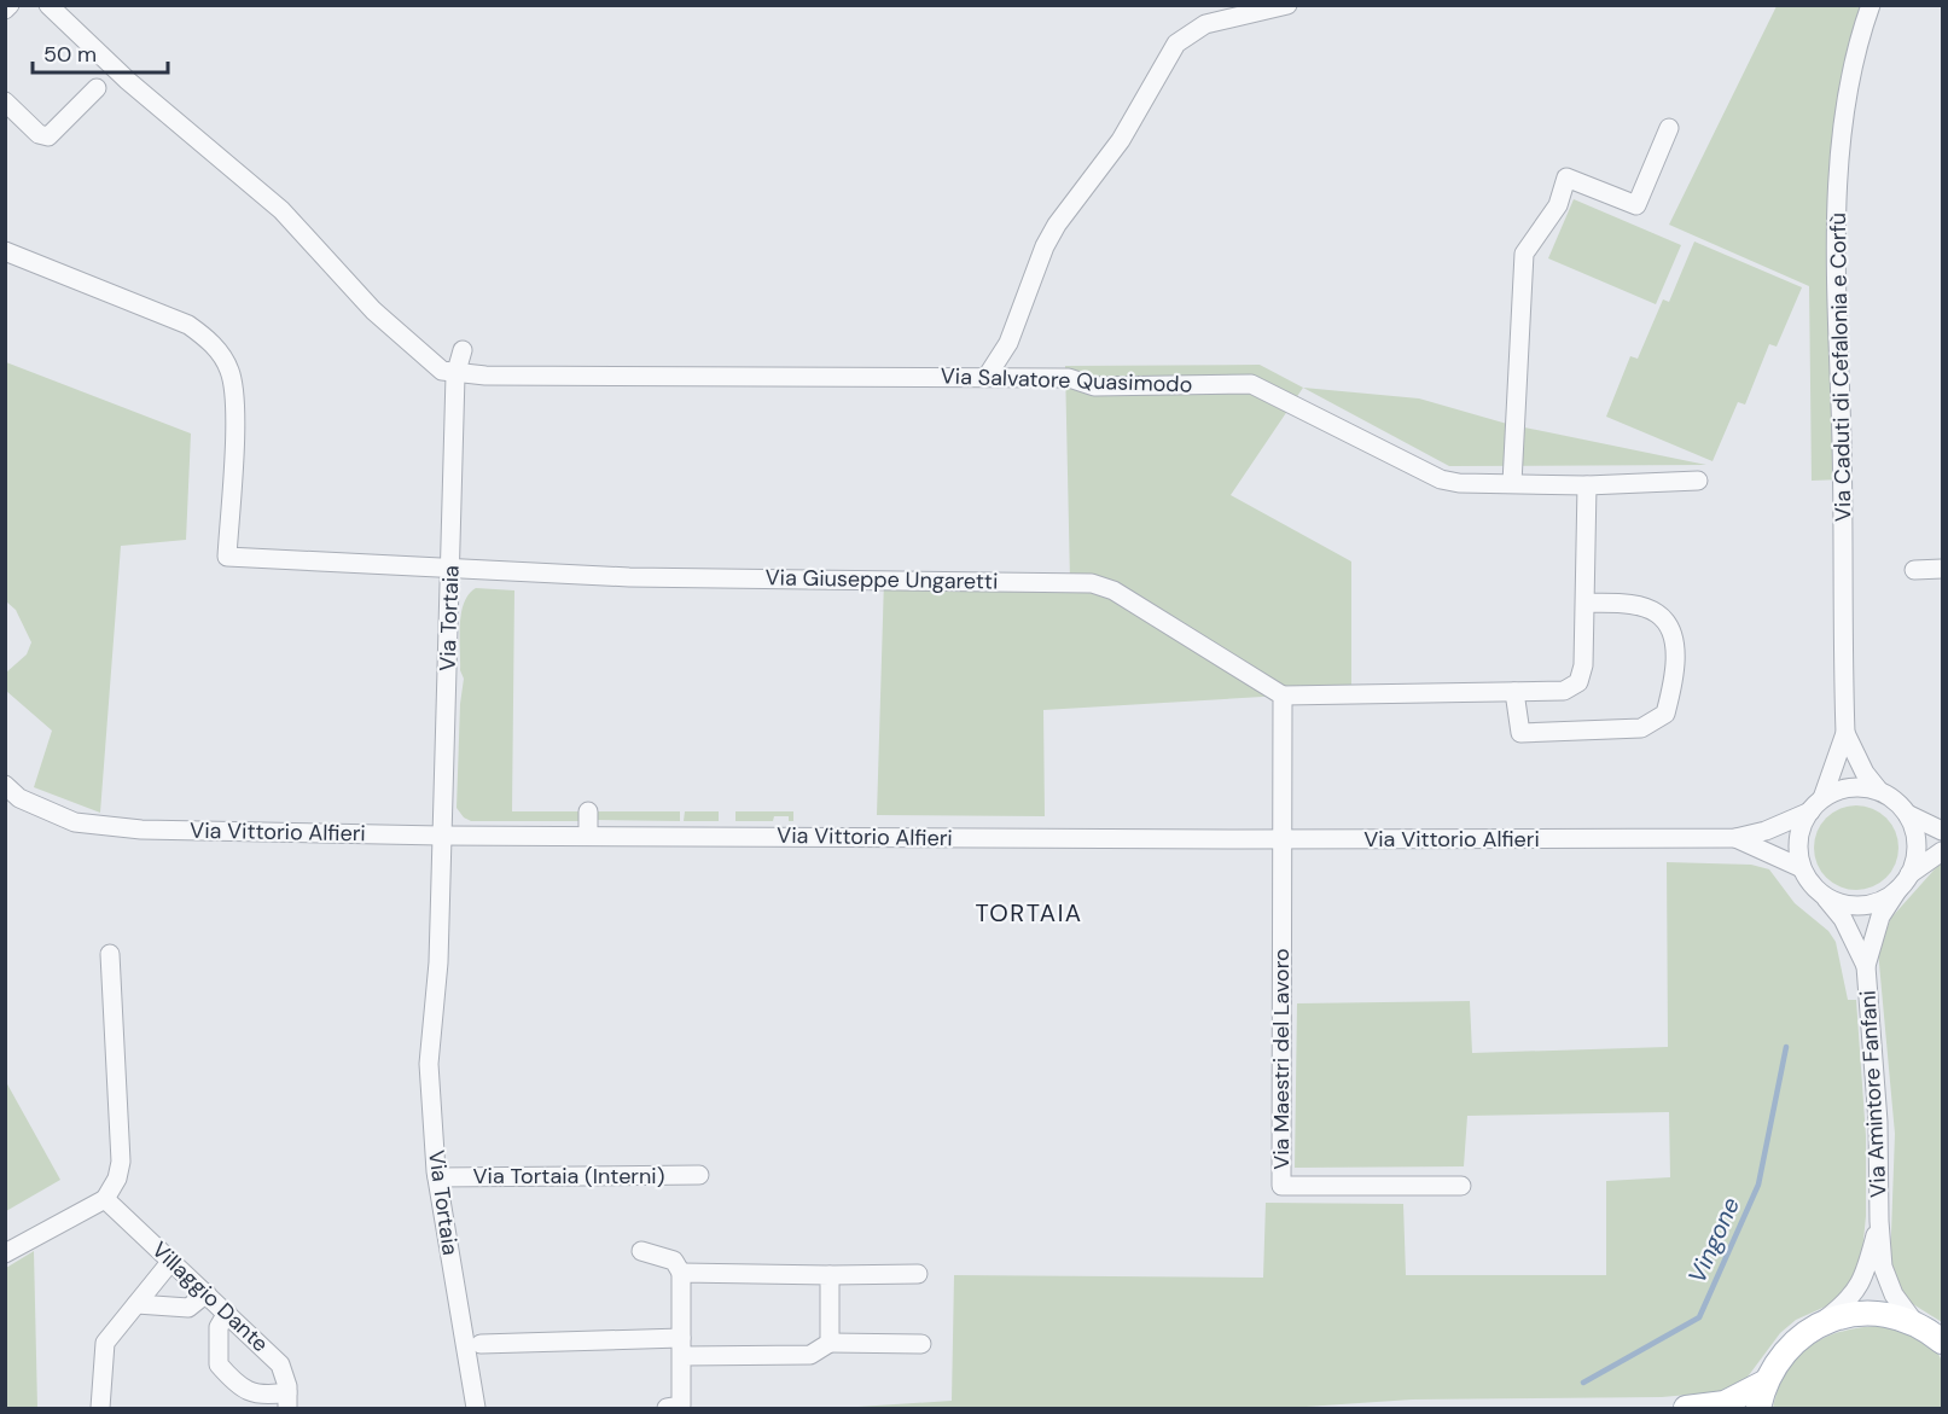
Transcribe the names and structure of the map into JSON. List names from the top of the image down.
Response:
{
  "streets": {
    "street": [
      "Via Caduti di Cefalonia e Corfù",
      "Via Salvatore Quasimodo",
      "Via Giuseppe Ungaretti",
      "Via Tortaia",
      "Via Vittorio Alfieri",
      "Via Maestri del Lavoro",
      "Via Amintore Fanfani",
      "Via Tortaia (Interni)",
      "Villaggio Dante"
    ]
  },
  "crossings": [
    ["Via Caduti di Cefalonia e Corfù", "Via Vittorio Alfieri"],
    ["Via Caduti di Cefalonia e Corfù", "Via Amintore Fanfani"],
    ["Via Salvatore Quasimodo", "Via Tortaia"],
    ["Via Giuseppe Ungaretti", "Via Tortaia"],
    ["Via Tortaia", "Via Vittorio Alfieri"],
    ["Via Tortaia", "Via Tortaia (Interni)"],
    ["Via Vittorio Alfieri", "Via Maestri del Lavoro"],
    ["Via Vittorio Alfieri", "Via Amintore Fanfani"]
  ],
  "districts": ["TORTAIA"],
  "water": ["Vingone"],
  "scale_bar": "50 m"
}
